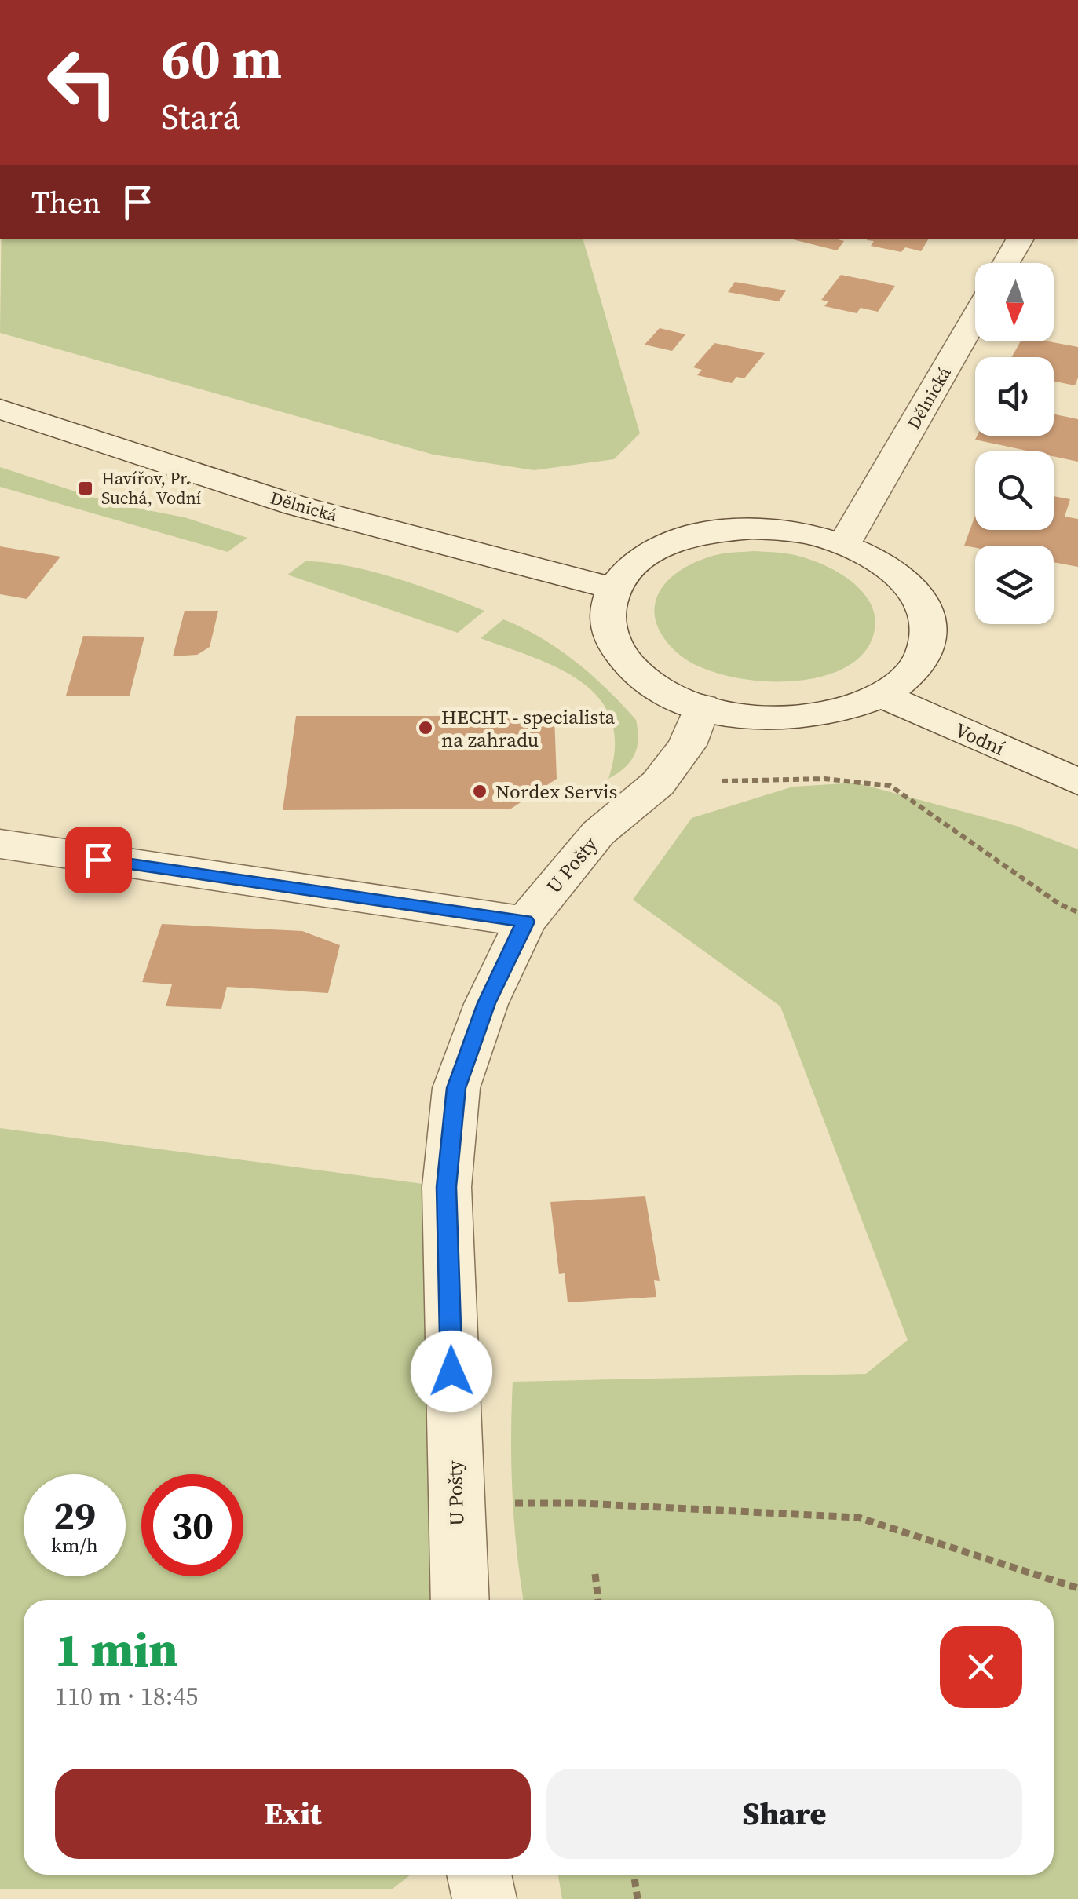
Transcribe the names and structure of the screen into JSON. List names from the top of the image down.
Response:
{
  "streets": {
    "street": ["Dělnická", "Vodní", "U Pošty"]
  },
  "crossings": [
    ["Dělnická", "Vodní"],
    ["Dělnická", "U Pošty"],
    ["Vodní", "U Pošty"]
  ],
  "places": {
    "transit": ["Havířov, Pr. Suchá, Vodní"],
    "other": ["HECHT - specialista na zahradu", "Nordex Servis"]
  },
  "north": "bottom",
  "page": {
    "turn": ["60 m", "Stará"],
    "then": "Then",
    "speed": "29 km/h",
    "limit": "30",
    "heading": ["1 min", "110 m · 18:45"],
    "buttons": ["Exit", "Share"]
  }
}
